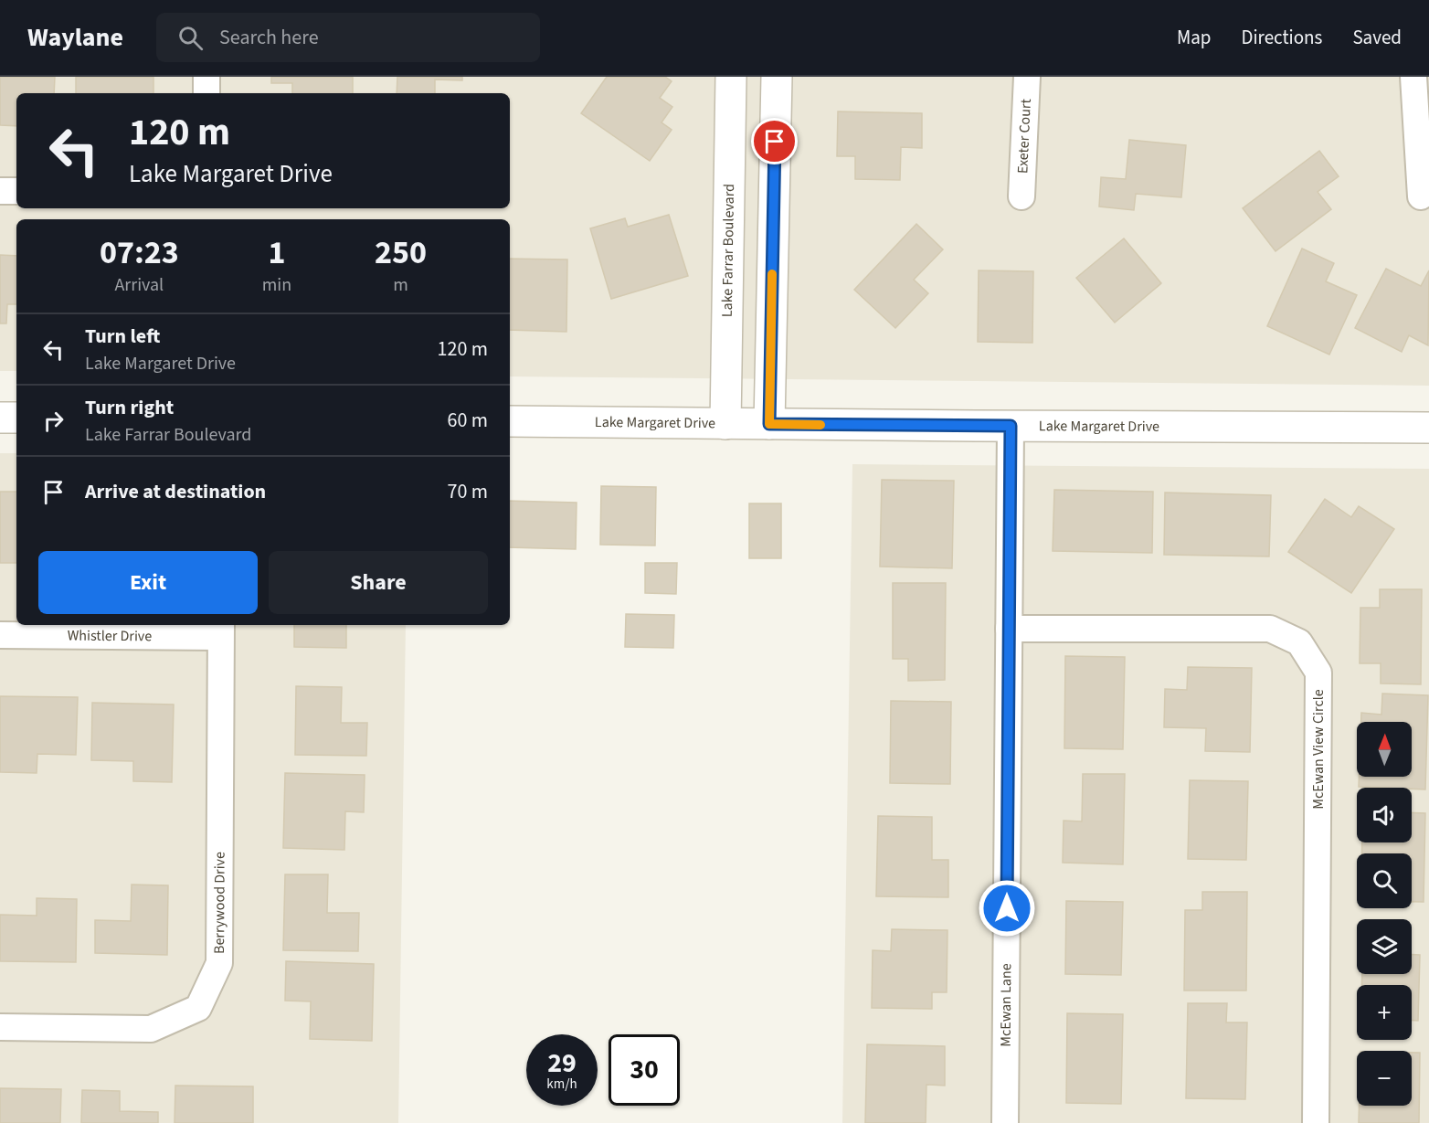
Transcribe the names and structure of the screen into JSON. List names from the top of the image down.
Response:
{
  "streets": {
    "street": [
      "Exeter Court",
      "Lake Farrar Boulevard",
      "Lake Margaret Drive",
      "Whistler Drive",
      "McEwan View Circle",
      "Berrywood Drive",
      "McEwan Lane"
    ]
  },
  "crossings": [
    ["Lake Farrar Boulevard", "Lake Margaret Drive"],
    ["Lake Margaret Drive", "McEwan Lane"],
    ["Whistler Drive", "Berrywood Drive"],
    ["McEwan View Circle", "McEwan Lane"]
  ],
  "north": "top",
  "page": {
    "header": "Waylane",
    "search": "Search here",
    "nav": ["Map", "Directions", "Saved"],
    "turn": ["120 m", "Lake Margaret Drive"],
    "eta": [
      "07:23",
      "Arrival",
      "1",
      "min",
      "250",
      "m"
    ],
    "list": [
      {
        "name": "Turn left",
        "note": "Lake Margaret Drive",
        "value": "120 m"
      },
      {
        "name": "Turn right",
        "note": "Lake Farrar Boulevard",
        "value": "60 m"
      },
      {
        "name": "Arrive at destination",
        "value": "70 m"
      }
    ],
    "buttons": ["Exit", "Share"],
    "map_buttons": ["+", "−"],
    "speed": "29 km/h",
    "limit": "30"
  }
}
